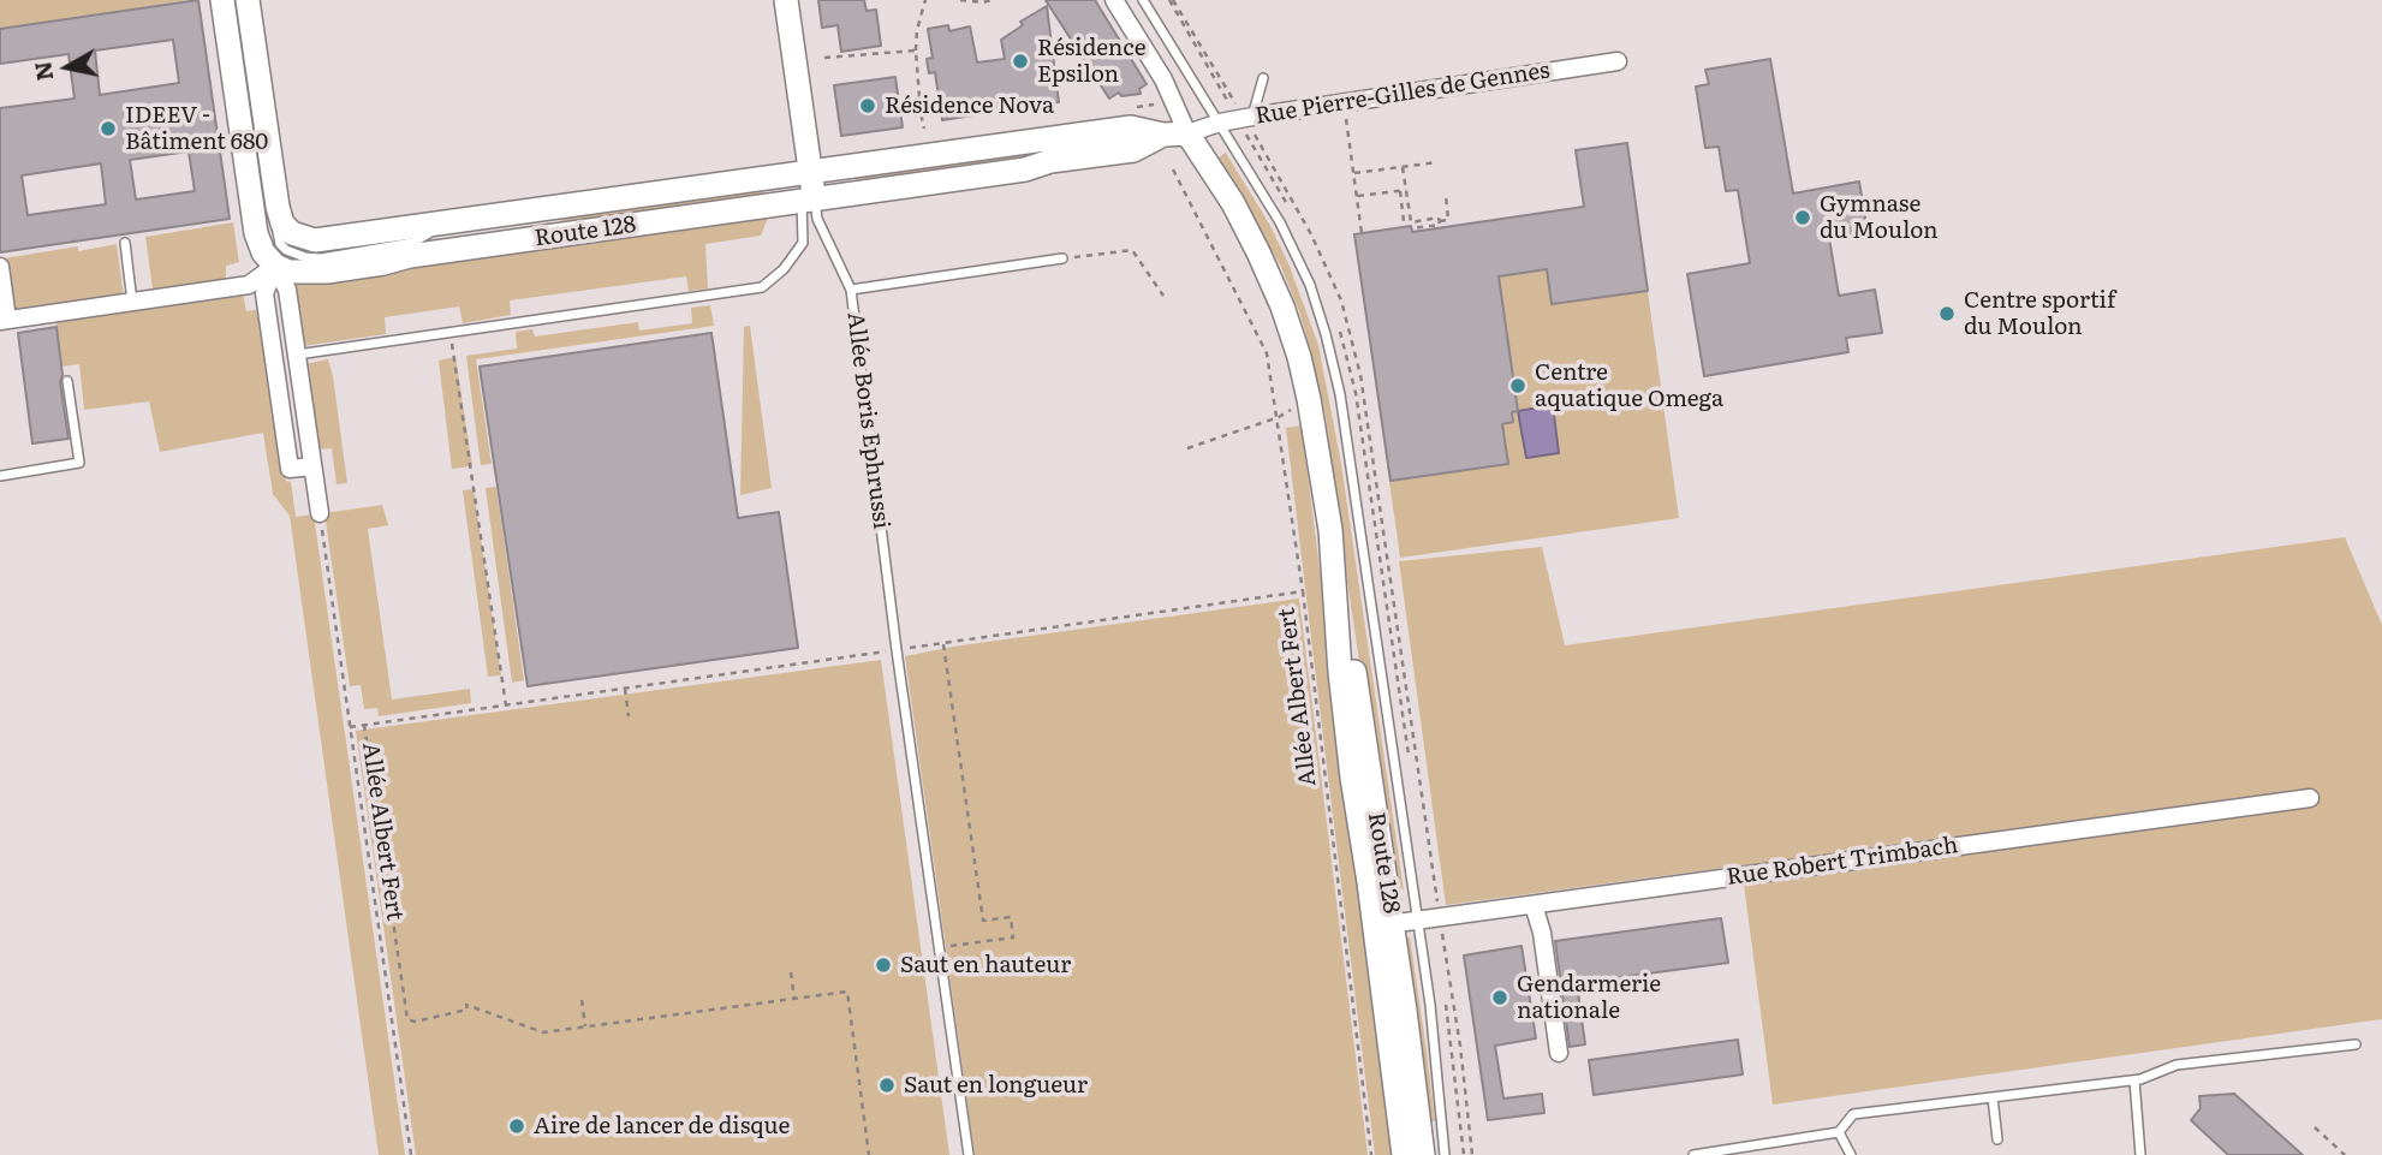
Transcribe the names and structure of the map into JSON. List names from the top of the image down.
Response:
{
  "streets": {
    "main road": ["Route 128"],
    "street": ["Rue Pierre-Gilles de Gennes", "Rue Robert Trimbach"],
    "lane": ["Allée Boris Ephrussi"],
    "path": ["Allée Albert Fert"]
  },
  "crossings": [
    ["Rue Pierre-Gilles de Gennes", "Route 128"],
    ["Route 128", "Allée Boris Ephrussi"],
    ["Route 128", "Rue Robert Trimbach"],
    ["Allée Boris Ephrussi", "Allée Albert Fert"]
  ],
  "places": [
    "Résidence Epsilon",
    "Résidence Nova",
    "IDEEV - Bâtiment 680",
    "Gymnase du Moulon",
    "Centre sportif du Moulon",
    "Centre aquatique Omega",
    "Saut en hauteur",
    "Gendarmerie nationale",
    "Saut en longueur",
    "Aire de lancer de disque"
  ],
  "north": "left"
}
